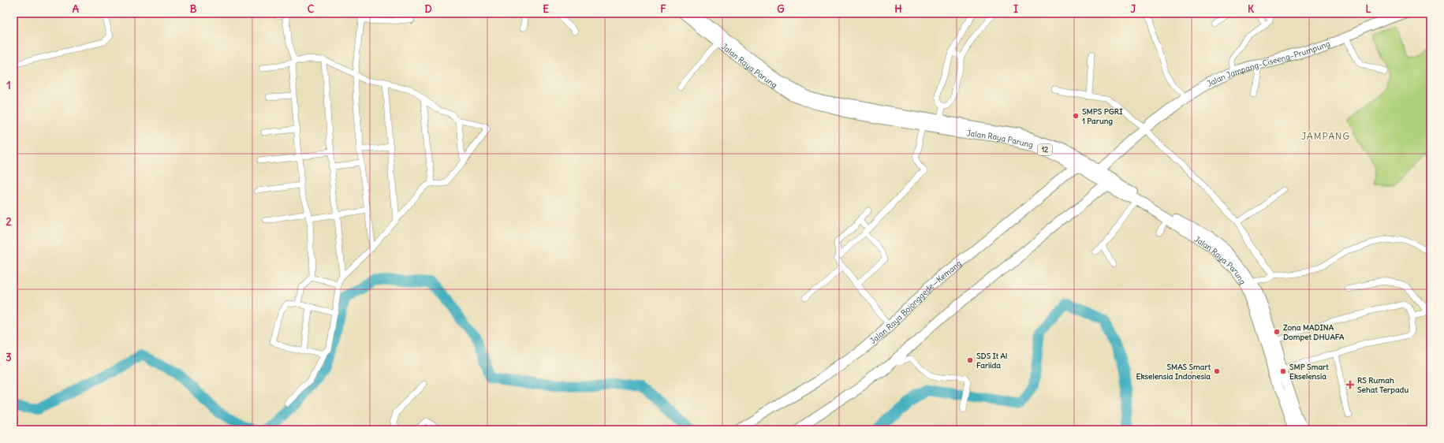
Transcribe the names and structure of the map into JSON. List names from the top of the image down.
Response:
{
  "streets": {
    "main road": [
      "Jalan Jampang–Ciseeng–Prumpung",
      "Jalan Raya Parung",
      "12",
      "Jalan Raya Bojonggede—Kemang"
    ]
  },
  "crossings": [
    ["Jalan Jampang–Ciseeng–Prumpung", "Jalan Raya Parung"],
    ["Jalan Raya Parung", "Jalan Raya Bojonggede—Kemang"]
  ],
  "districts": ["JAMPANG"],
  "places": {
    "other": [
      "SMPS PGRI 1 Parung",
      "Zona MADINA Dompet DHUAFA",
      "SDS It Al Fariida",
      "SMAS Smart Ekselensia Indonesia",
      "SMP Smart Ekselensia"
    ],
    "health": ["RS Rumah Sehat Terpadu"]
  },
  "grid": {
    "columns": [
      "A",
      "B",
      "C",
      "D",
      "E",
      "F",
      "G",
      "H",
      "I",
      "J",
      "K",
      "L"
    ],
    "rows": ["1", "2", "3"]
  }
}
